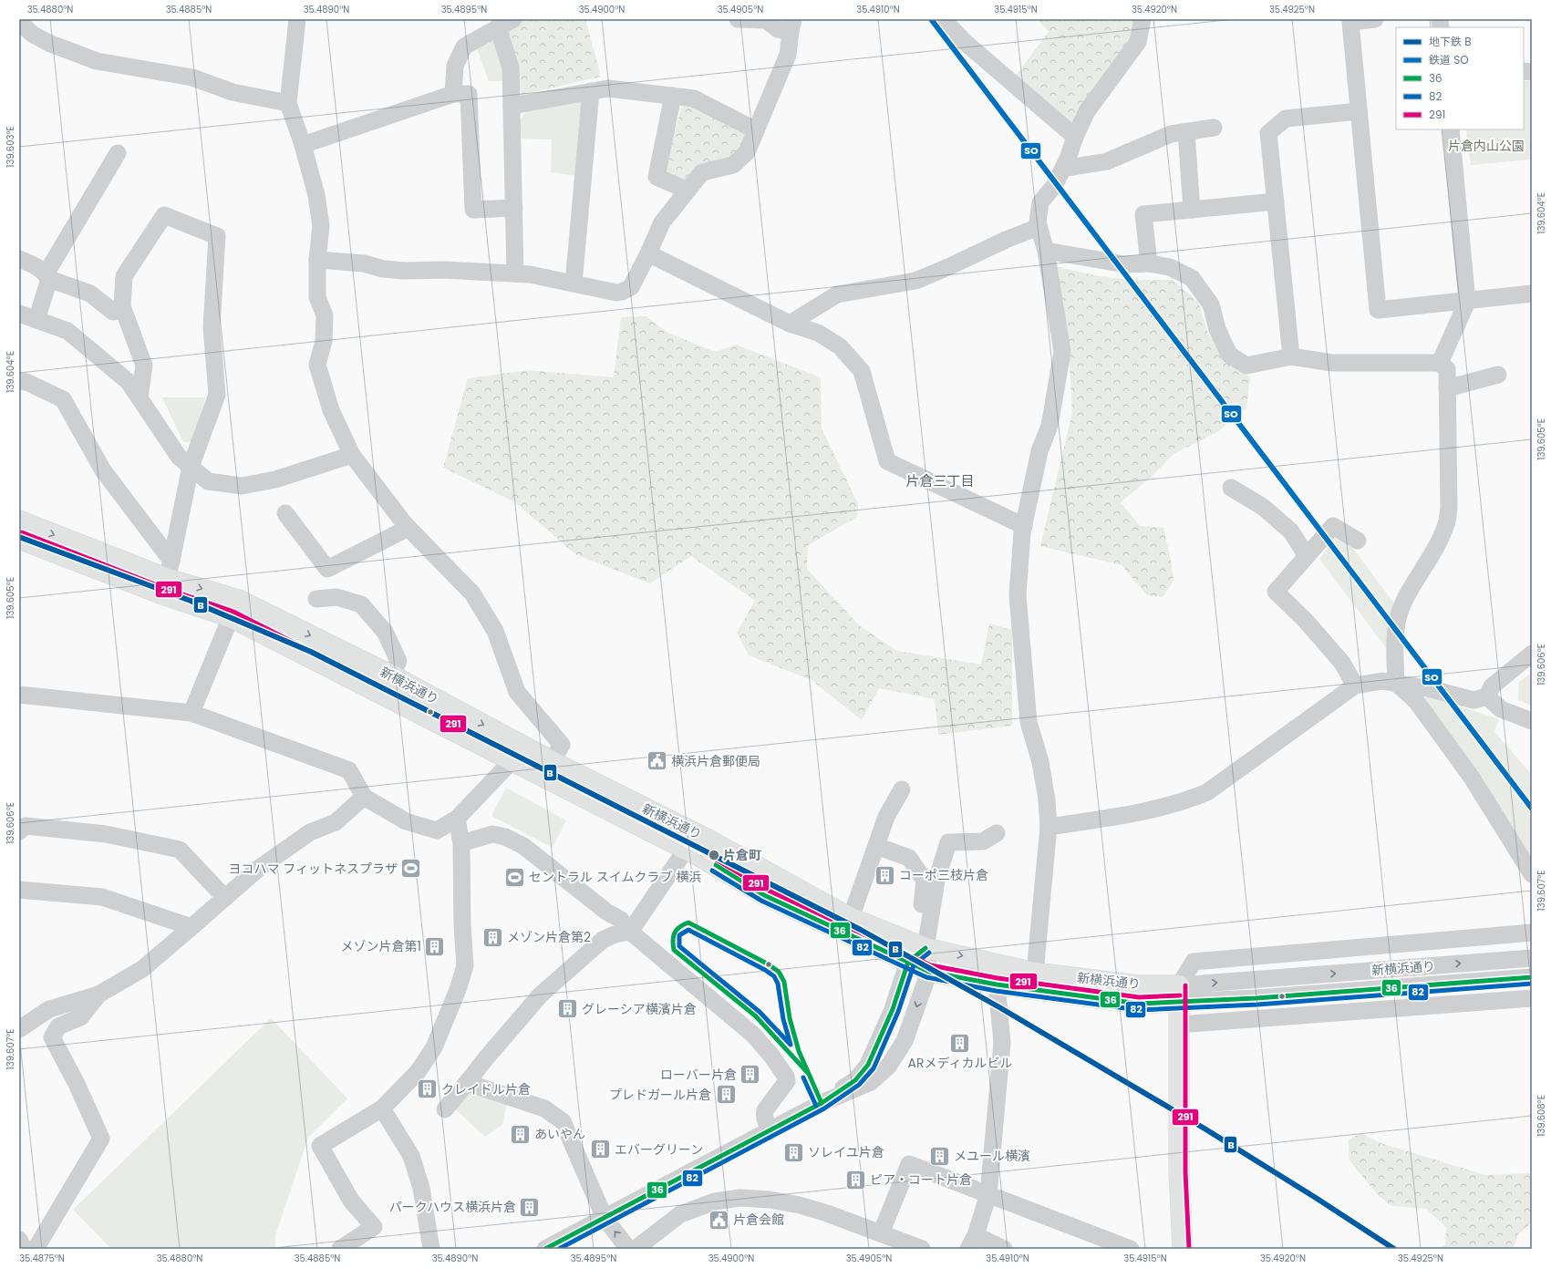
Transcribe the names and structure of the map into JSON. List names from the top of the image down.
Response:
{
  "streets": {
    "main road": ["新横浜通り"]
  },
  "districts": ["片倉三丁目"],
  "parks": ["片倉内山公園"],
  "places": {
    "public building": ["横浜片倉郵便局", "片倉会館"],
    "other": ["片倉町"],
    "sports": ["ヨコハマ フィットネスプラザ", "セントラル スイムクラブ 横浜"],
    "building": [
      "コーポ三枝片倉",
      "メゾン片倉第2",
      "メゾン片倉第1",
      "グレーシア横濱片倉",
      "ARメディカルビル",
      "ローバー片倉",
      "クレイドル片倉",
      "プレドガール片倉",
      "あいやん",
      "エバーグリーン",
      "ソレイユ片倉",
      "メユール横濱",
      "ピア・コート片倉",
      "パークハウス横浜片倉"
    ]
  },
  "lines": [
    "rail line SO",
    "transit line 291",
    "metro line B",
    "transit line 36",
    "transit line 82"
  ],
  "legend": [
    "地下鉄 B",
    "鉄道 SO",
    "36",
    "82",
    "291"
  ],
  "coordinates": [
    "35.4880°N",
    "35.4885°N",
    "35.4890°N",
    "35.4895°N",
    "35.4900°N",
    "35.4905°N",
    "35.4910°N",
    "35.4915°N",
    "35.4920°N",
    "35.4925°N",
    "139.603°E",
    "139.604°E",
    "139.605°E",
    "139.606°E",
    "139.607°E",
    "139.608°E",
    "35.4875°N"
  ]
}
